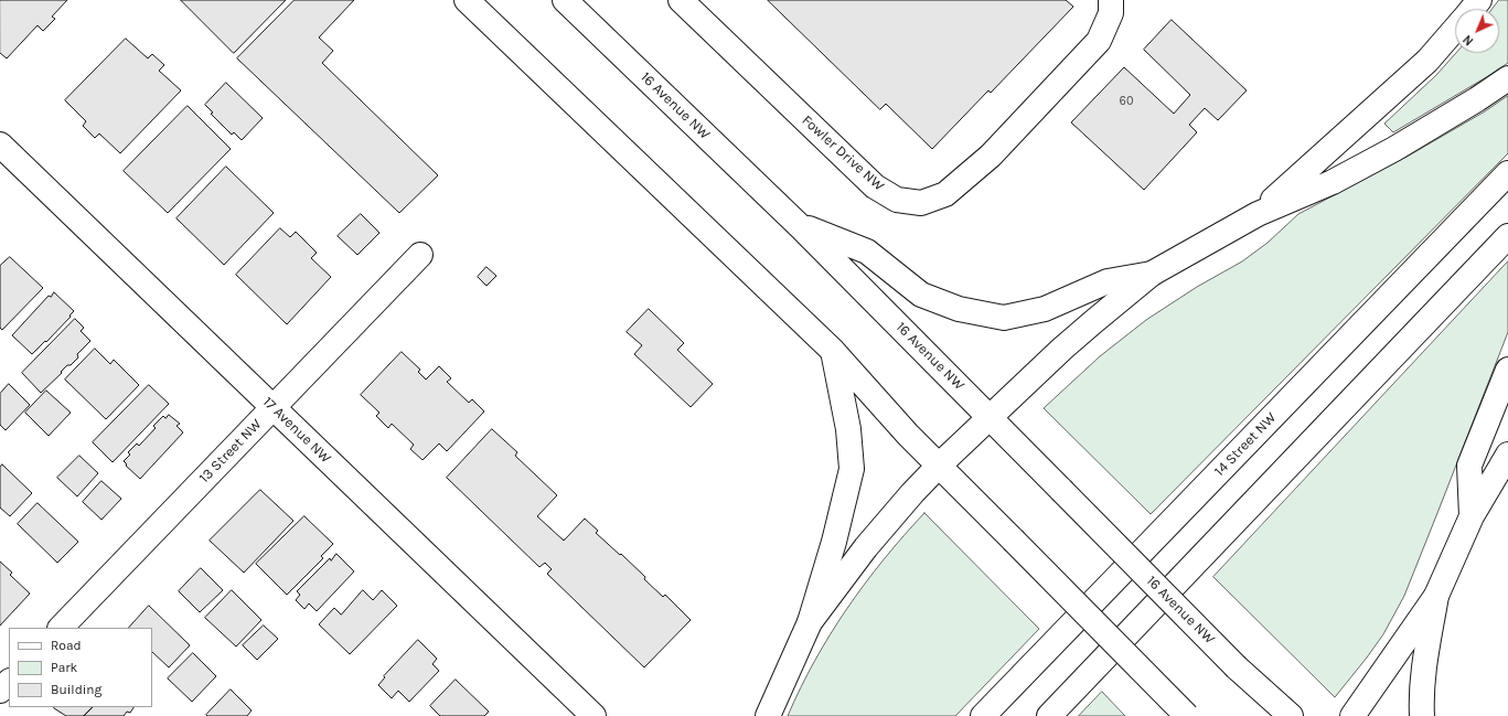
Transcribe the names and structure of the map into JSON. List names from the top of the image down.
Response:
{
  "streets": {
    "main road": [
      "16 Avenue NW",
      "Fowler Drive NW",
      "17 Avenue NW",
      "14 Street NW",
      "13 Street NW"
    ]
  },
  "crossings": [
    ["17 Avenue NW", "13 Street NW"]
  ],
  "house_numbers": ["60"],
  "legend": ["Road", "Park", "Building"],
  "north": "bottom left"
}
